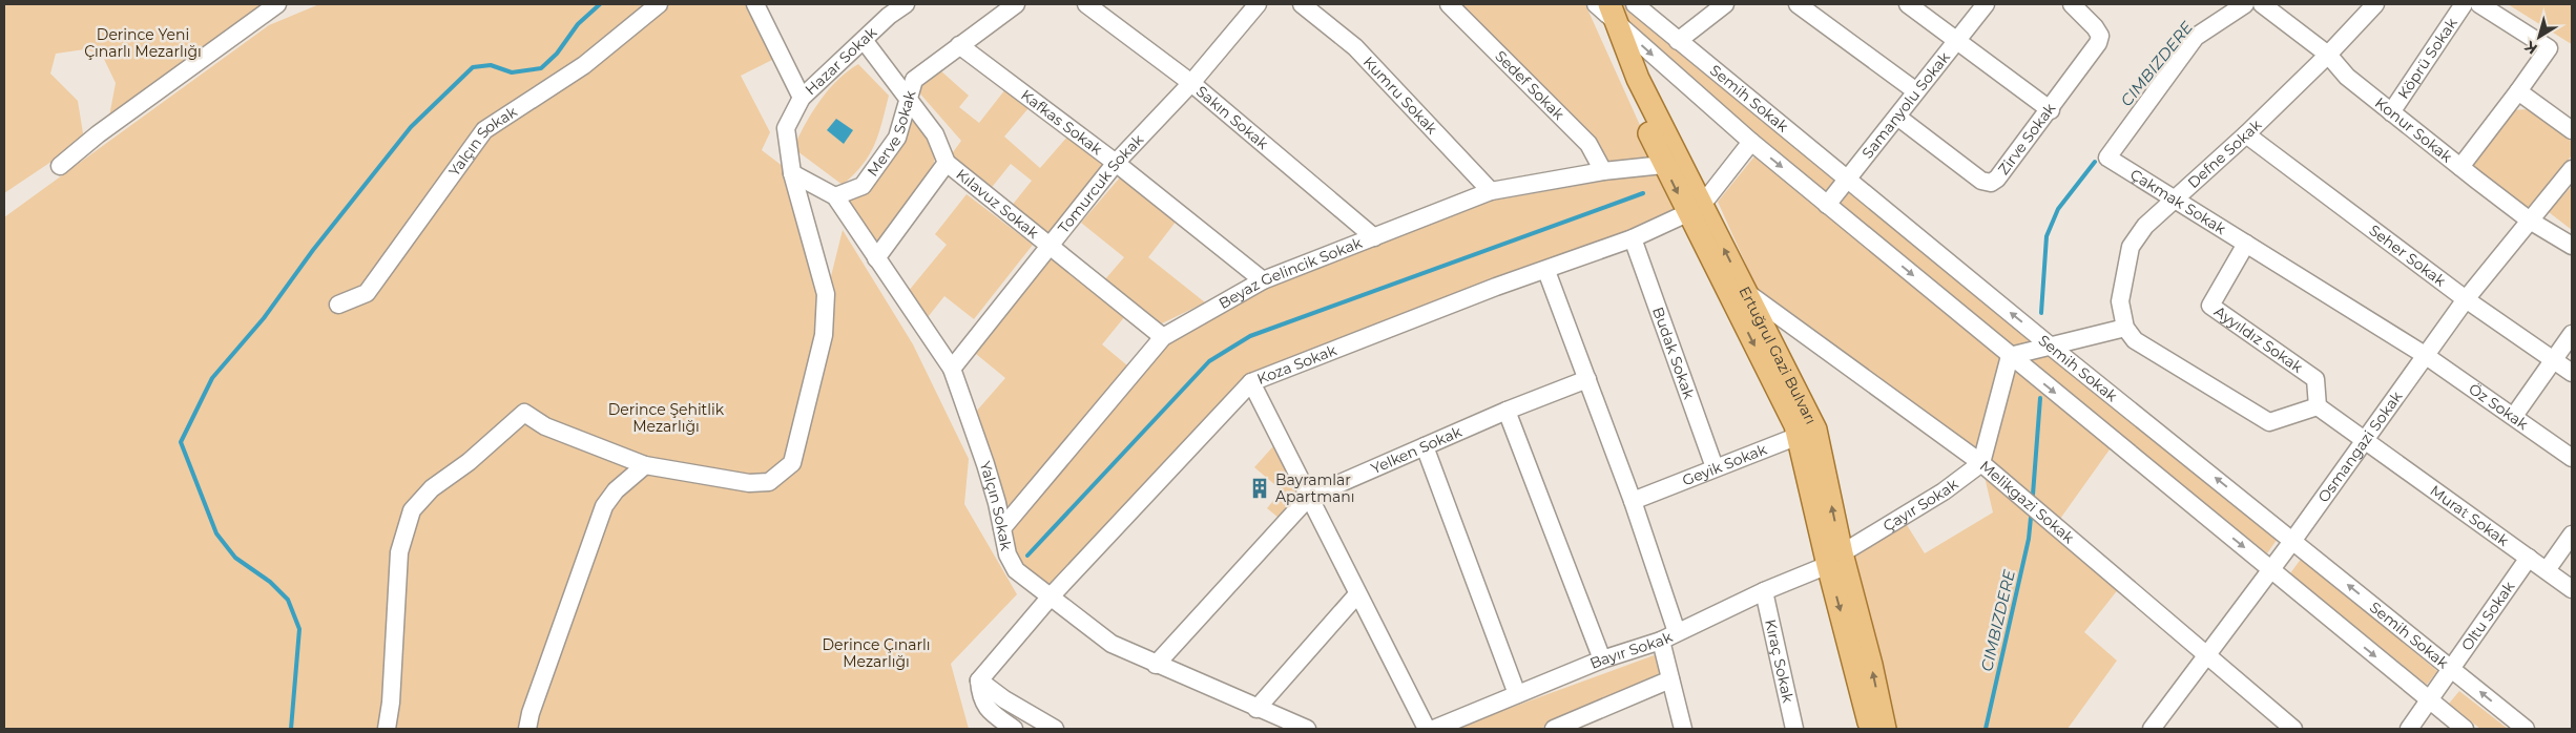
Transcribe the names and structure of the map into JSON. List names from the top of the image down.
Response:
{
  "streets": {
    "main road": ["Ertuğrul Gazi Bulvarı"],
    "street": [
      "Köprü Sokak",
      "Hazar Sokak",
      "Sedef Sokak",
      "Kumru Sokak",
      "Semih Sokak",
      "Samanyolu Sokak",
      "Sakın Sokak",
      "Kafkas Sokak",
      "Konur Sokak",
      "Merve Sokak",
      "Zirve Sokak",
      "Yalçın Sokak",
      "Defne Sokak",
      "Tomurcuk Sokak",
      "Çakmak Sokak",
      "Kılavuz Sokak",
      "Seher Sokak",
      "Beyaz Gelincik Sokak",
      "Ayyıldız Sokak",
      "Budak Sokak",
      "Koza Sokak",
      "Öz Sokak",
      "Osmangazi Sokak",
      "Yelken Sokak",
      "Geyik Sokak",
      "Melikgazi Sokak",
      "Çayır Sokak",
      "Murat Sokak",
      "Oltu Sokak",
      "Bayır Sokak",
      "Kıraç Sokak"
    ]
  },
  "crossings": [
    ["Köprü Sokak", "Konur Sokak"],
    ["Hazar Sokak", "Merve Sokak"],
    ["Hazar Sokak", "Yalçın Sokak"],
    ["Hazar Sokak", "Kılavuz Sokak"],
    ["Sedef Sokak", "Beyaz Gelincik Sokak"],
    ["Kumru Sokak", "Beyaz Gelincik Sokak"],
    ["Semih Sokak", "Samanyolu Sokak"],
    ["Semih Sokak", "Ertuğrul Gazi Bulvarı"],
    ["Semih Sokak", "Osmangazi Sokak"],
    ["Semih Sokak", "Oltu Sokak"],
    ["Samanyolu Sokak", "Zirve Sokak"],
    ["Sakın Sokak", "Tomurcuk Sokak"],
    ["Sakın Sokak", "Beyaz Gelincik Sokak"],
    ["Kafkas Sokak", "Merve Sokak"],
    ["Kafkas Sokak", "Tomurcuk Sokak"],
    ["Kafkas Sokak", "Beyaz Gelincik Sokak"],
    ["Konur Sokak", "Defne Sokak"],
    ["Konur Sokak", "Osmangazi Sokak"],
    ["Merve Sokak", "Yalçın Sokak"],
    ["Merve Sokak", "Kılavuz Sokak"],
    ["Yalçın Sokak", "Tomurcuk Sokak"],
    ["Yalçın Sokak", "Kılavuz Sokak"],
    ["Yalçın Sokak", "Beyaz Gelincik Sokak"],
    ["Yalçın Sokak", "Koza Sokak"],
    ["Yalçın Sokak", "Yelken Sokak"],
    ["Defne Sokak", "Çakmak Sokak"],
    ["Defne Sokak", "Seher Sokak"],
    ["Tomurcuk Sokak", "Kılavuz Sokak"],
    ["Çakmak Sokak", "Ayyıldız Sokak"],
    ["Çakmak Sokak", "Öz Sokak"],
    ["Çakmak Sokak", "Osmangazi Sokak"],
    ["Kılavuz Sokak", "Beyaz Gelincik Sokak"],
    ["Seher Sokak", "Osmangazi Sokak"],
    ["Beyaz Gelincik Sokak", "Ertuğrul Gazi Bulvarı"],
    ["Ayyıldız Sokak", "Murat Sokak"],
    ["Budak Sokak", "Koza Sokak"],
    ["Budak Sokak", "Geyik Sokak"],
    ["Ertuğrul Gazi Bulvarı", "Koza Sokak"],
    ["Ertuğrul Gazi Bulvarı", "Geyik Sokak"],
    ["Ertuğrul Gazi Bulvarı", "Melikgazi Sokak"],
    ["Ertuğrul Gazi Bulvarı", "Çayır Sokak"],
    ["Ertuğrul Gazi Bulvarı", "Bayır Sokak"],
    ["Öz Sokak", "Osmangazi Sokak"],
    ["Osmangazi Sokak", "Melikgazi Sokak"],
    ["Osmangazi Sokak", "Murat Sokak"],
    ["Melikgazi Sokak", "Çayır Sokak"],
    ["Çayır Sokak", "Bayır Sokak"],
    ["Murat Sokak", "Oltu Sokak"],
    ["Bayır Sokak", "Kıraç Sokak"]
  ],
  "water": ["CIMBIZDERE"],
  "parks": ["Derince Yeni Çınarlı Mezarlığı", "Derince Şehitlik Mezarlığı", "Derince Çınarlı Mezarlığı"],
  "places": {
    "building": ["Bayramlar Apartmanı"]
  },
  "north": "bottom left"
}
